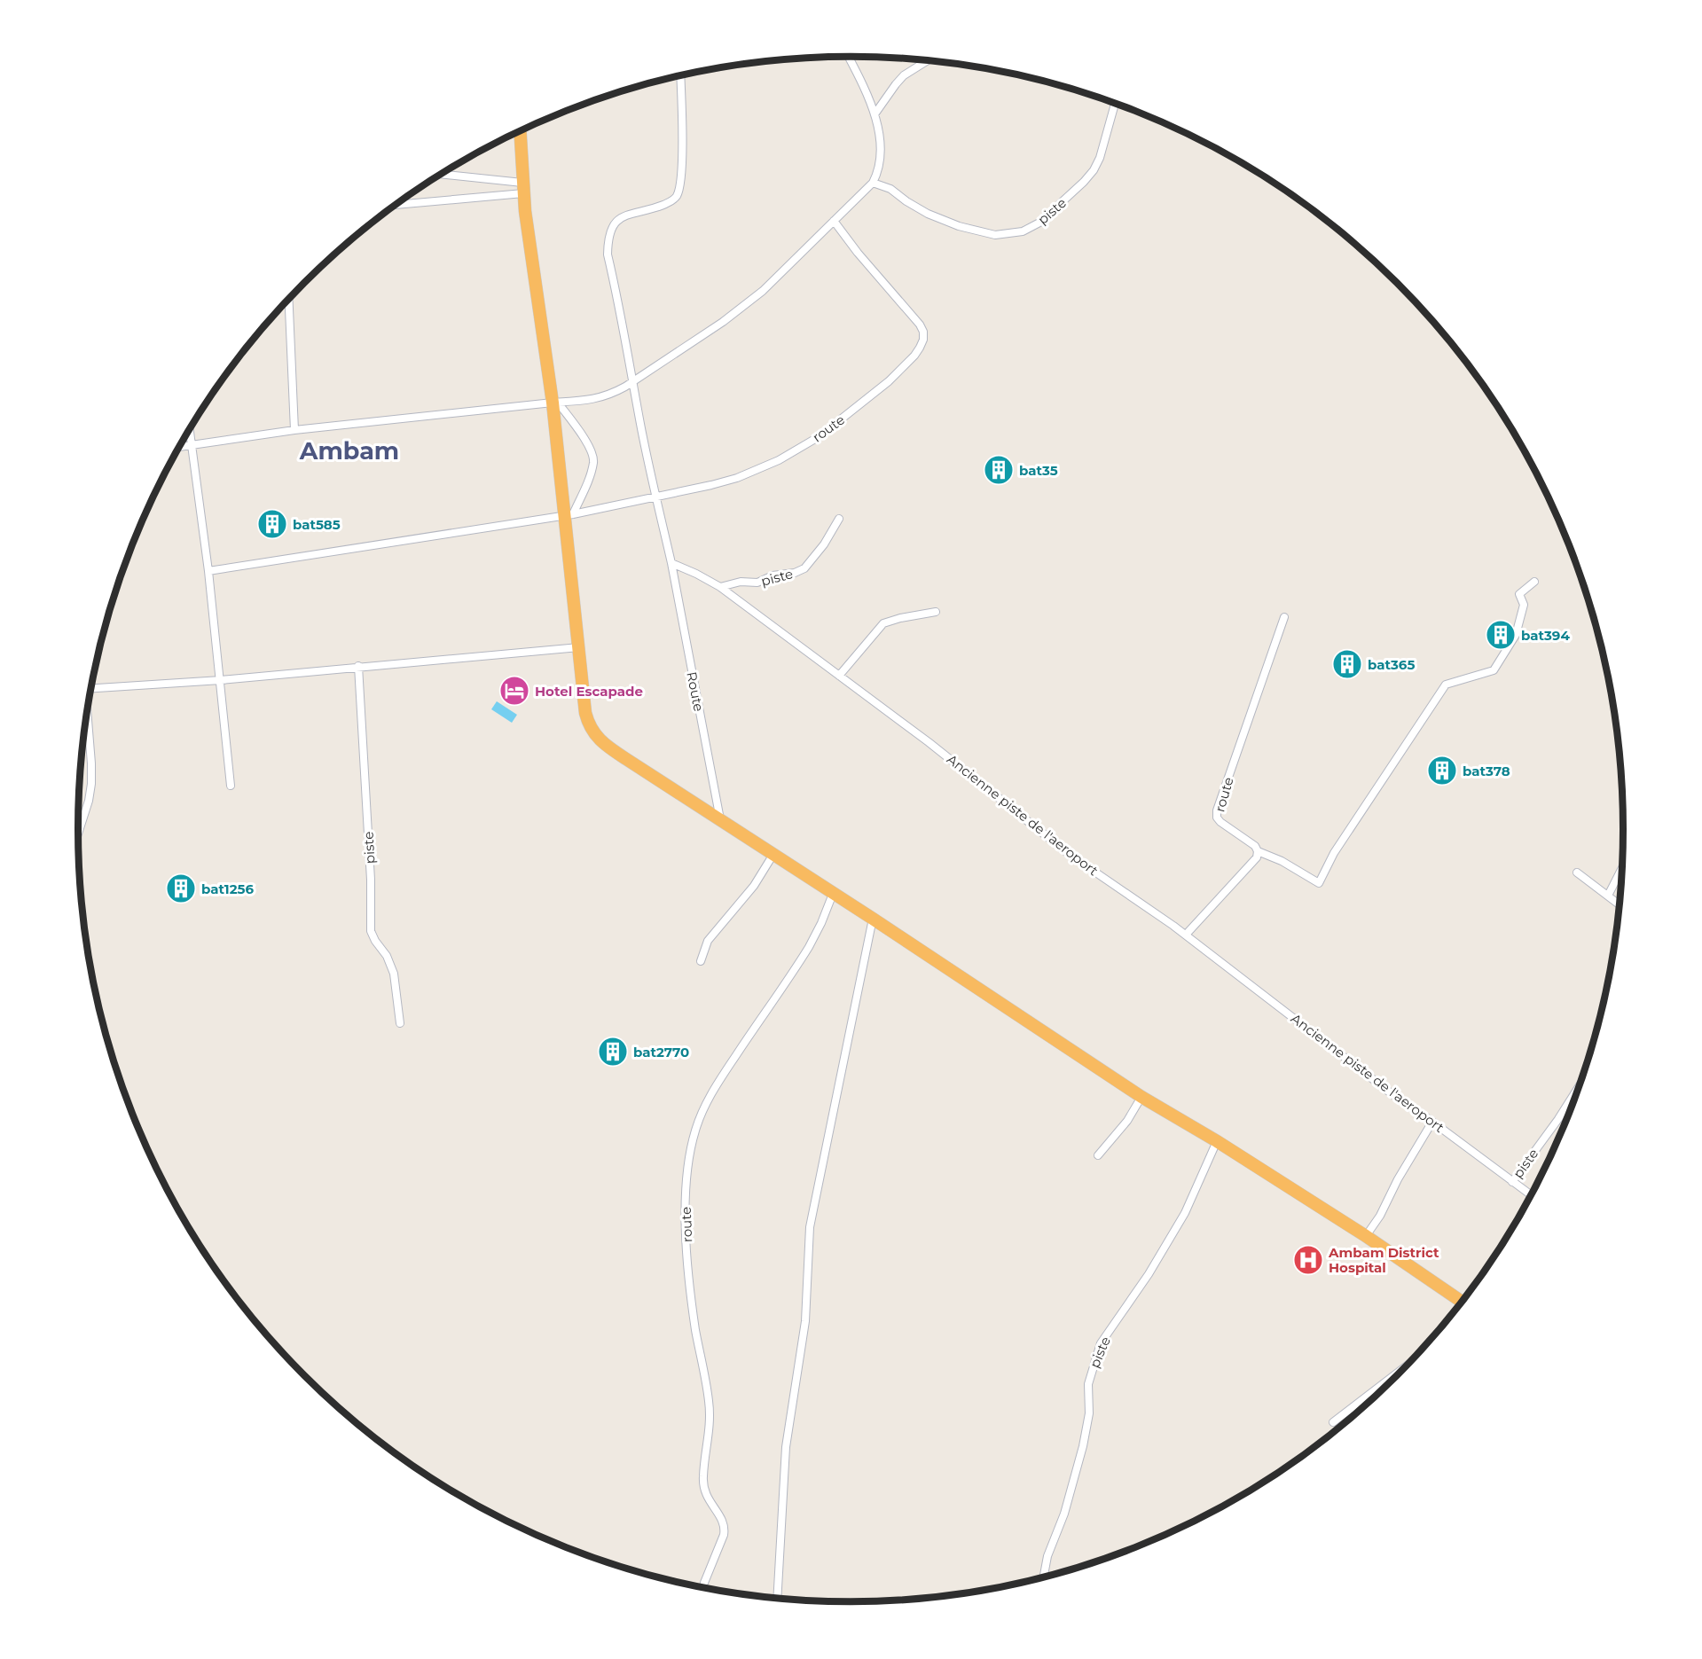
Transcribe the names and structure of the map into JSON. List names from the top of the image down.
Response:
{
  "streets": {
    "street": [
      "piste",
      "route",
      "Route",
      "Ancienne piste de l'aeroport"
    ]
  },
  "crossings": [
    ["piste", "Ancienne piste de l'aeroport"],
    ["Route", "Ancienne piste de l'aeroport"]
  ],
  "districts": ["Ambam"],
  "places": {
    "building": [
      "bat35",
      "bat585",
      "bat394",
      "bat365",
      "bat378",
      "bat1256",
      "bat2770"
    ],
    "hotel": ["Hotel Escapade"],
    "hospital": ["Ambam District Hospital"]
  }
}
